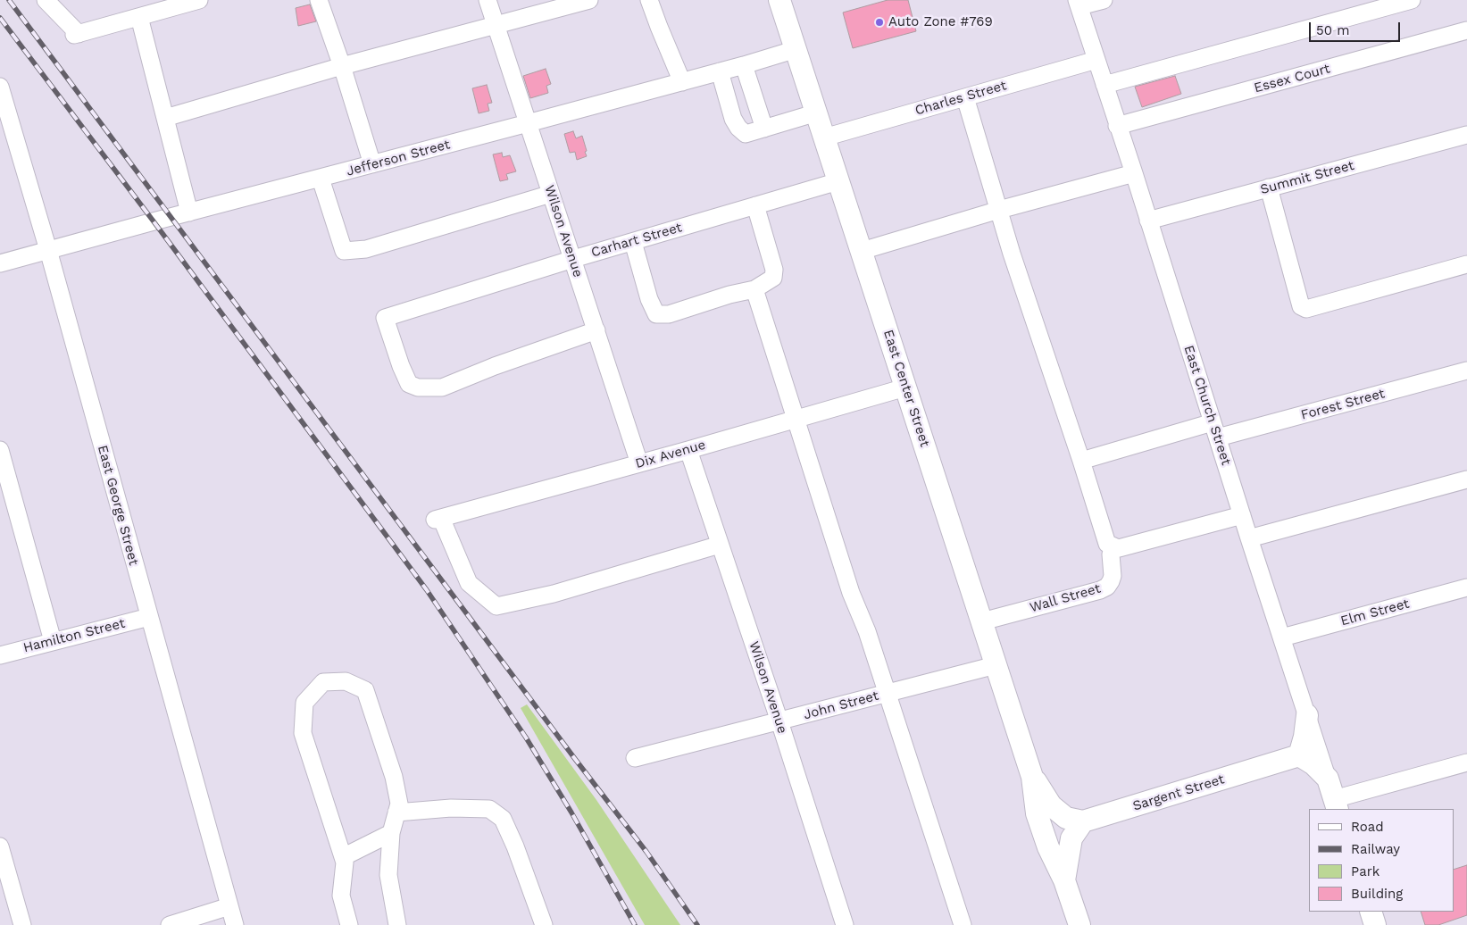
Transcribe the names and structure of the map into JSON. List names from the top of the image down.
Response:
{
  "streets": {
    "main road": ["East Center Street", "East Church Street", "Sargent Street"],
    "street": [
      "Essex Court",
      "Charles Street",
      "Jefferson Street",
      "Summit Street",
      "Wilson Avenue",
      "Carhart Street",
      "Forest Street",
      "Dix Avenue",
      "East George Street",
      "Wall Street",
      "Elm Street",
      "Hamilton Street",
      "John Street"
    ]
  },
  "crossings": [
    ["Essex Court", "East Church Street"],
    ["Charles Street", "East Center Street"],
    ["Charles Street", "East Church Street"],
    ["Jefferson Street", "Wilson Avenue"],
    ["Jefferson Street", "East Center Street"],
    ["Jefferson Street", "East George Street"],
    ["Summit Street", "East Church Street"],
    ["Wilson Avenue", "Carhart Street"],
    ["Wilson Avenue", "Dix Avenue"],
    ["Wilson Avenue", "John Street"],
    ["Carhart Street", "East Center Street"],
    ["East Center Street", "Dix Avenue"],
    ["East Center Street", "Wall Street"],
    ["East Center Street", "John Street"],
    ["East Center Street", "Sargent Street"],
    ["Forest Street", "East Church Street"],
    ["East Church Street", "Elm Street"],
    ["East George Street", "Hamilton Street"]
  ],
  "places": ["Auto Zone #769"],
  "legend": [
    "Road",
    "Railway",
    "Park",
    "Building"
  ],
  "scale_bar": "50 m"
}
